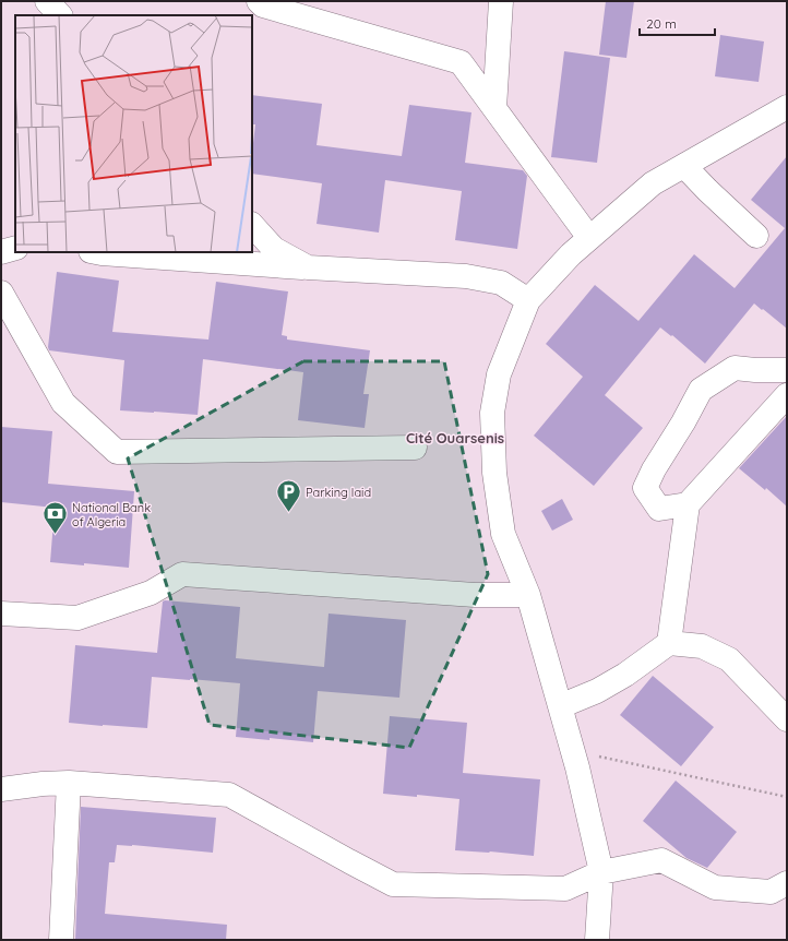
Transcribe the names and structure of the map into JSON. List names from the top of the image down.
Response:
{
  "districts": ["Cité Ouarsenis"],
  "places": {
    "parking": ["Parking laid"],
    "bank": ["National Bank of Algeria"]
  },
  "scale_bar": "20 m"
}
